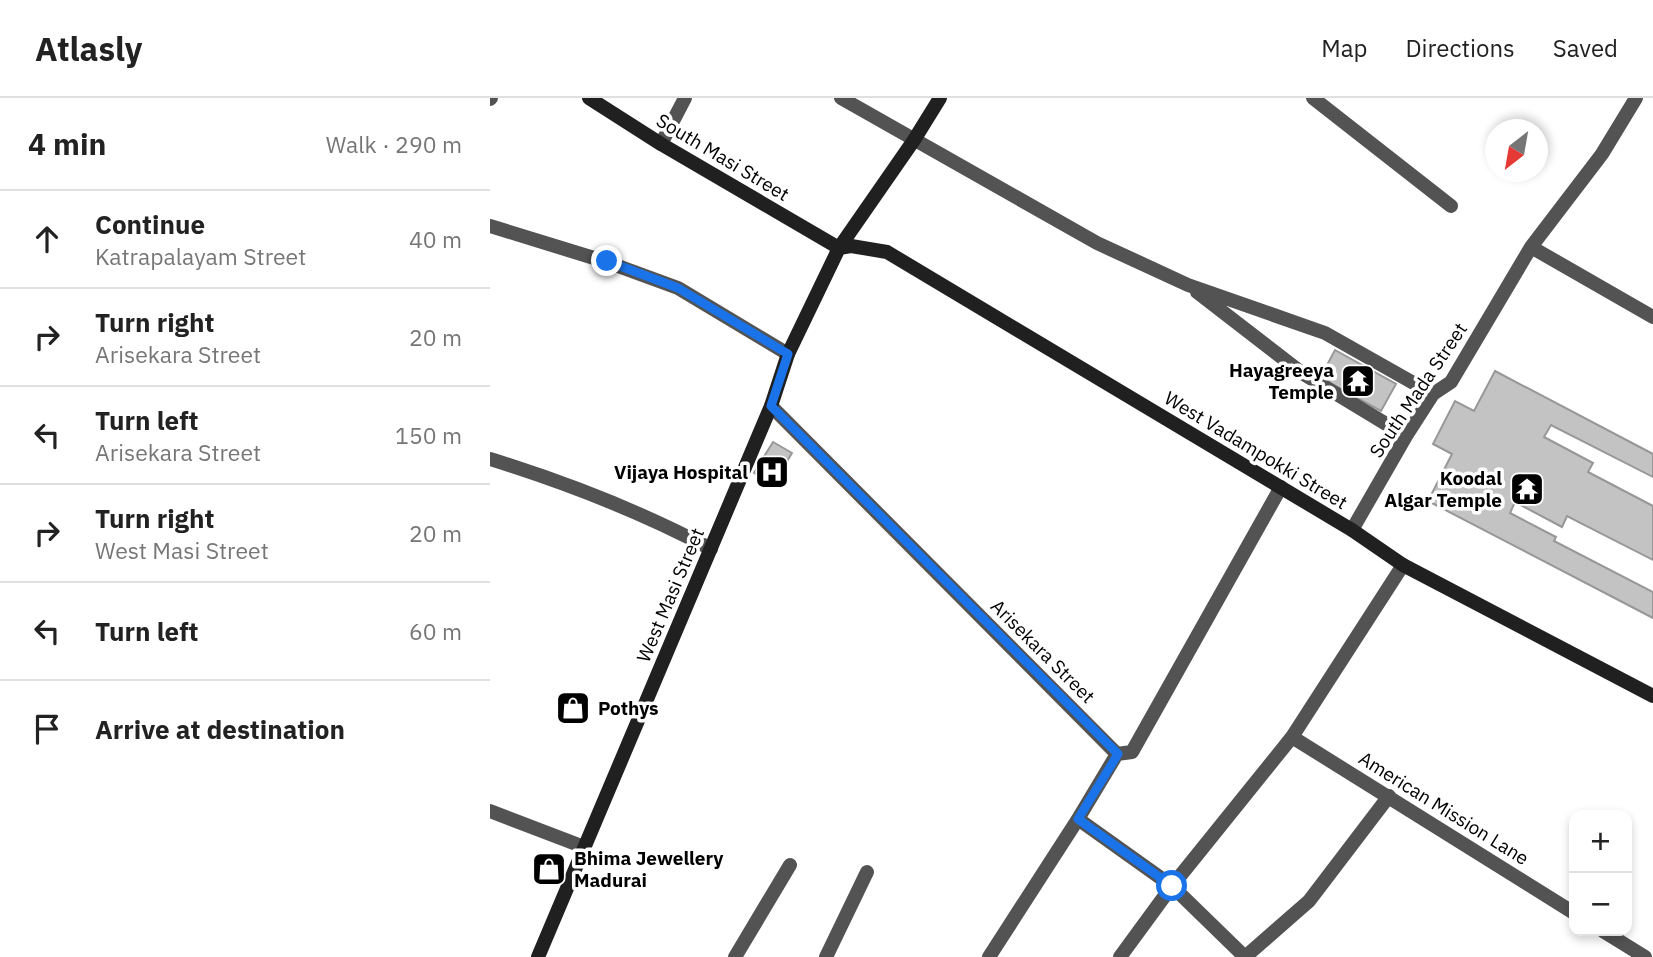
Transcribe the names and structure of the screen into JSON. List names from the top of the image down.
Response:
{
  "streets": {
    "street": [
      "South Masi Street",
      "South Mada Street",
      "West Vadampokki Street",
      "West Masi Street",
      "Arisekara Street",
      "American Mission Lane"
    ]
  },
  "crossings": [
    ["South Masi Street", "West Vadampokki Street"],
    ["South Masi Street", "West Masi Street"],
    ["South Mada Street", "West Vadampokki Street"],
    ["West Vadampokki Street", "West Masi Street"],
    ["West Masi Street", "Arisekara Street"]
  ],
  "places": {
    "temple": ["Hayagreeya Temple", "Koodal Algar Temple"],
    "hospital": ["Vijaya Hospital"],
    "shop": ["Pothys", "Bhima Jewellery Madurai"]
  },
  "north": "bottom left",
  "page": {
    "header": "Atlasly",
    "nav": ["Map", "Directions", "Saved"],
    "heading": ["4 min", "Walk · 290 m"],
    "list": [
      ["Continue", "Katrapalayam Street", "40 m"],
      ["Turn right", "Arisekara Street", "20 m"],
      ["Turn left", "Arisekara Street", "150 m"],
      ["Turn right", "West Masi Street", "20 m"],
      ["Turn left", "60 m"],
      "Arrive at destination"
    ],
    "map_buttons": ["+", "−"]
  }
}
